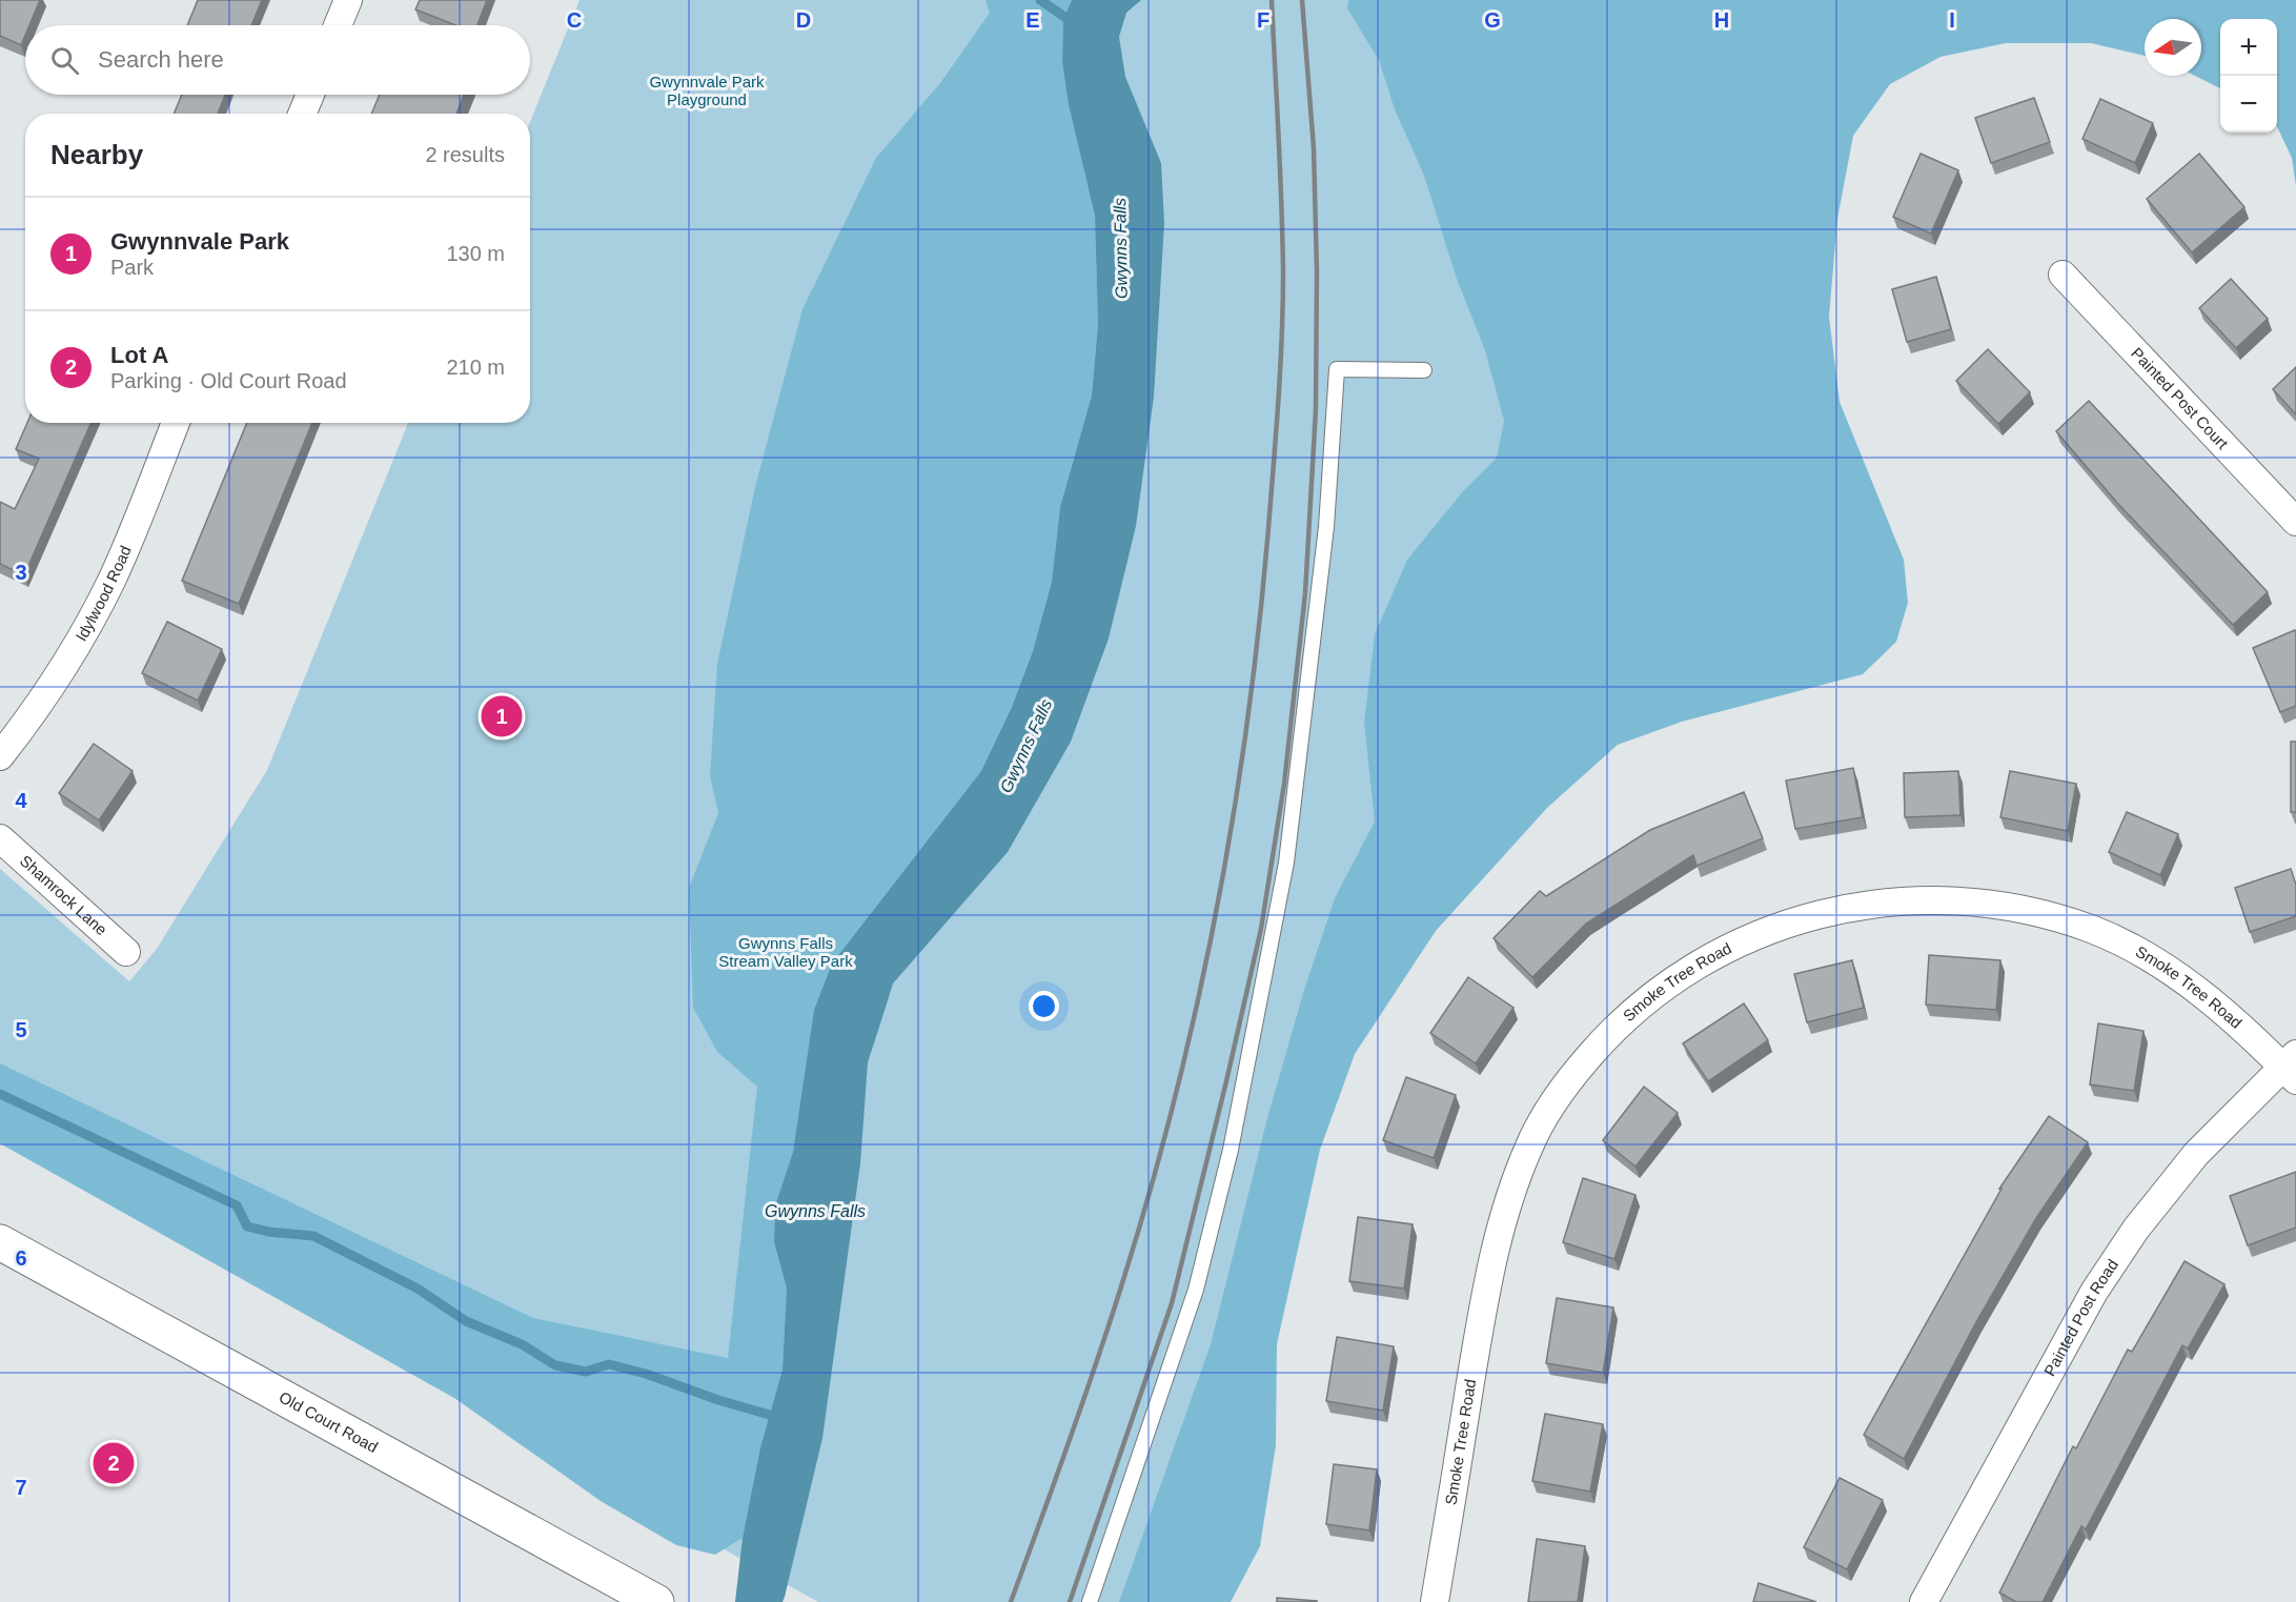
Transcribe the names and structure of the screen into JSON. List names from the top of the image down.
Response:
{
  "streets": {
    "main road": ["Old Court Road"],
    "street": [
      "Painted Post Court",
      "Idylwood Road",
      "Shamrock Lane",
      "Smoke Tree Road",
      "Painted Post Road"
    ]
  },
  "crossings": [
    ["Smoke Tree Road", "Painted Post Road"]
  ],
  "water": ["Gwynns Falls"],
  "parks": ["Gwynnvale Park Playground", "Gwynns Falls Stream Valley Park"],
  "north": "left",
  "page": {
    "map_buttons": ["+", "−"],
    "search": "Search here",
    "heading": ["Nearby", "2 results"],
    "list": [
      {
        "mark": "1",
        "name": "Gwynnvale Park",
        "note": "Park",
        "value": "130 m"
      },
      {
        "mark": "2",
        "name": "Lot A",
        "note": "Parking · Old Court Road",
        "value": "210 m"
      }
    ],
    "pins": ["1", "2"]
  },
  "grid": {
    "columns": [
      "C",
      "D",
      "E",
      "F",
      "G",
      "H",
      "I"
    ],
    "rows": [
      "3",
      "4",
      "5",
      "6",
      "7"
    ]
  }
}
